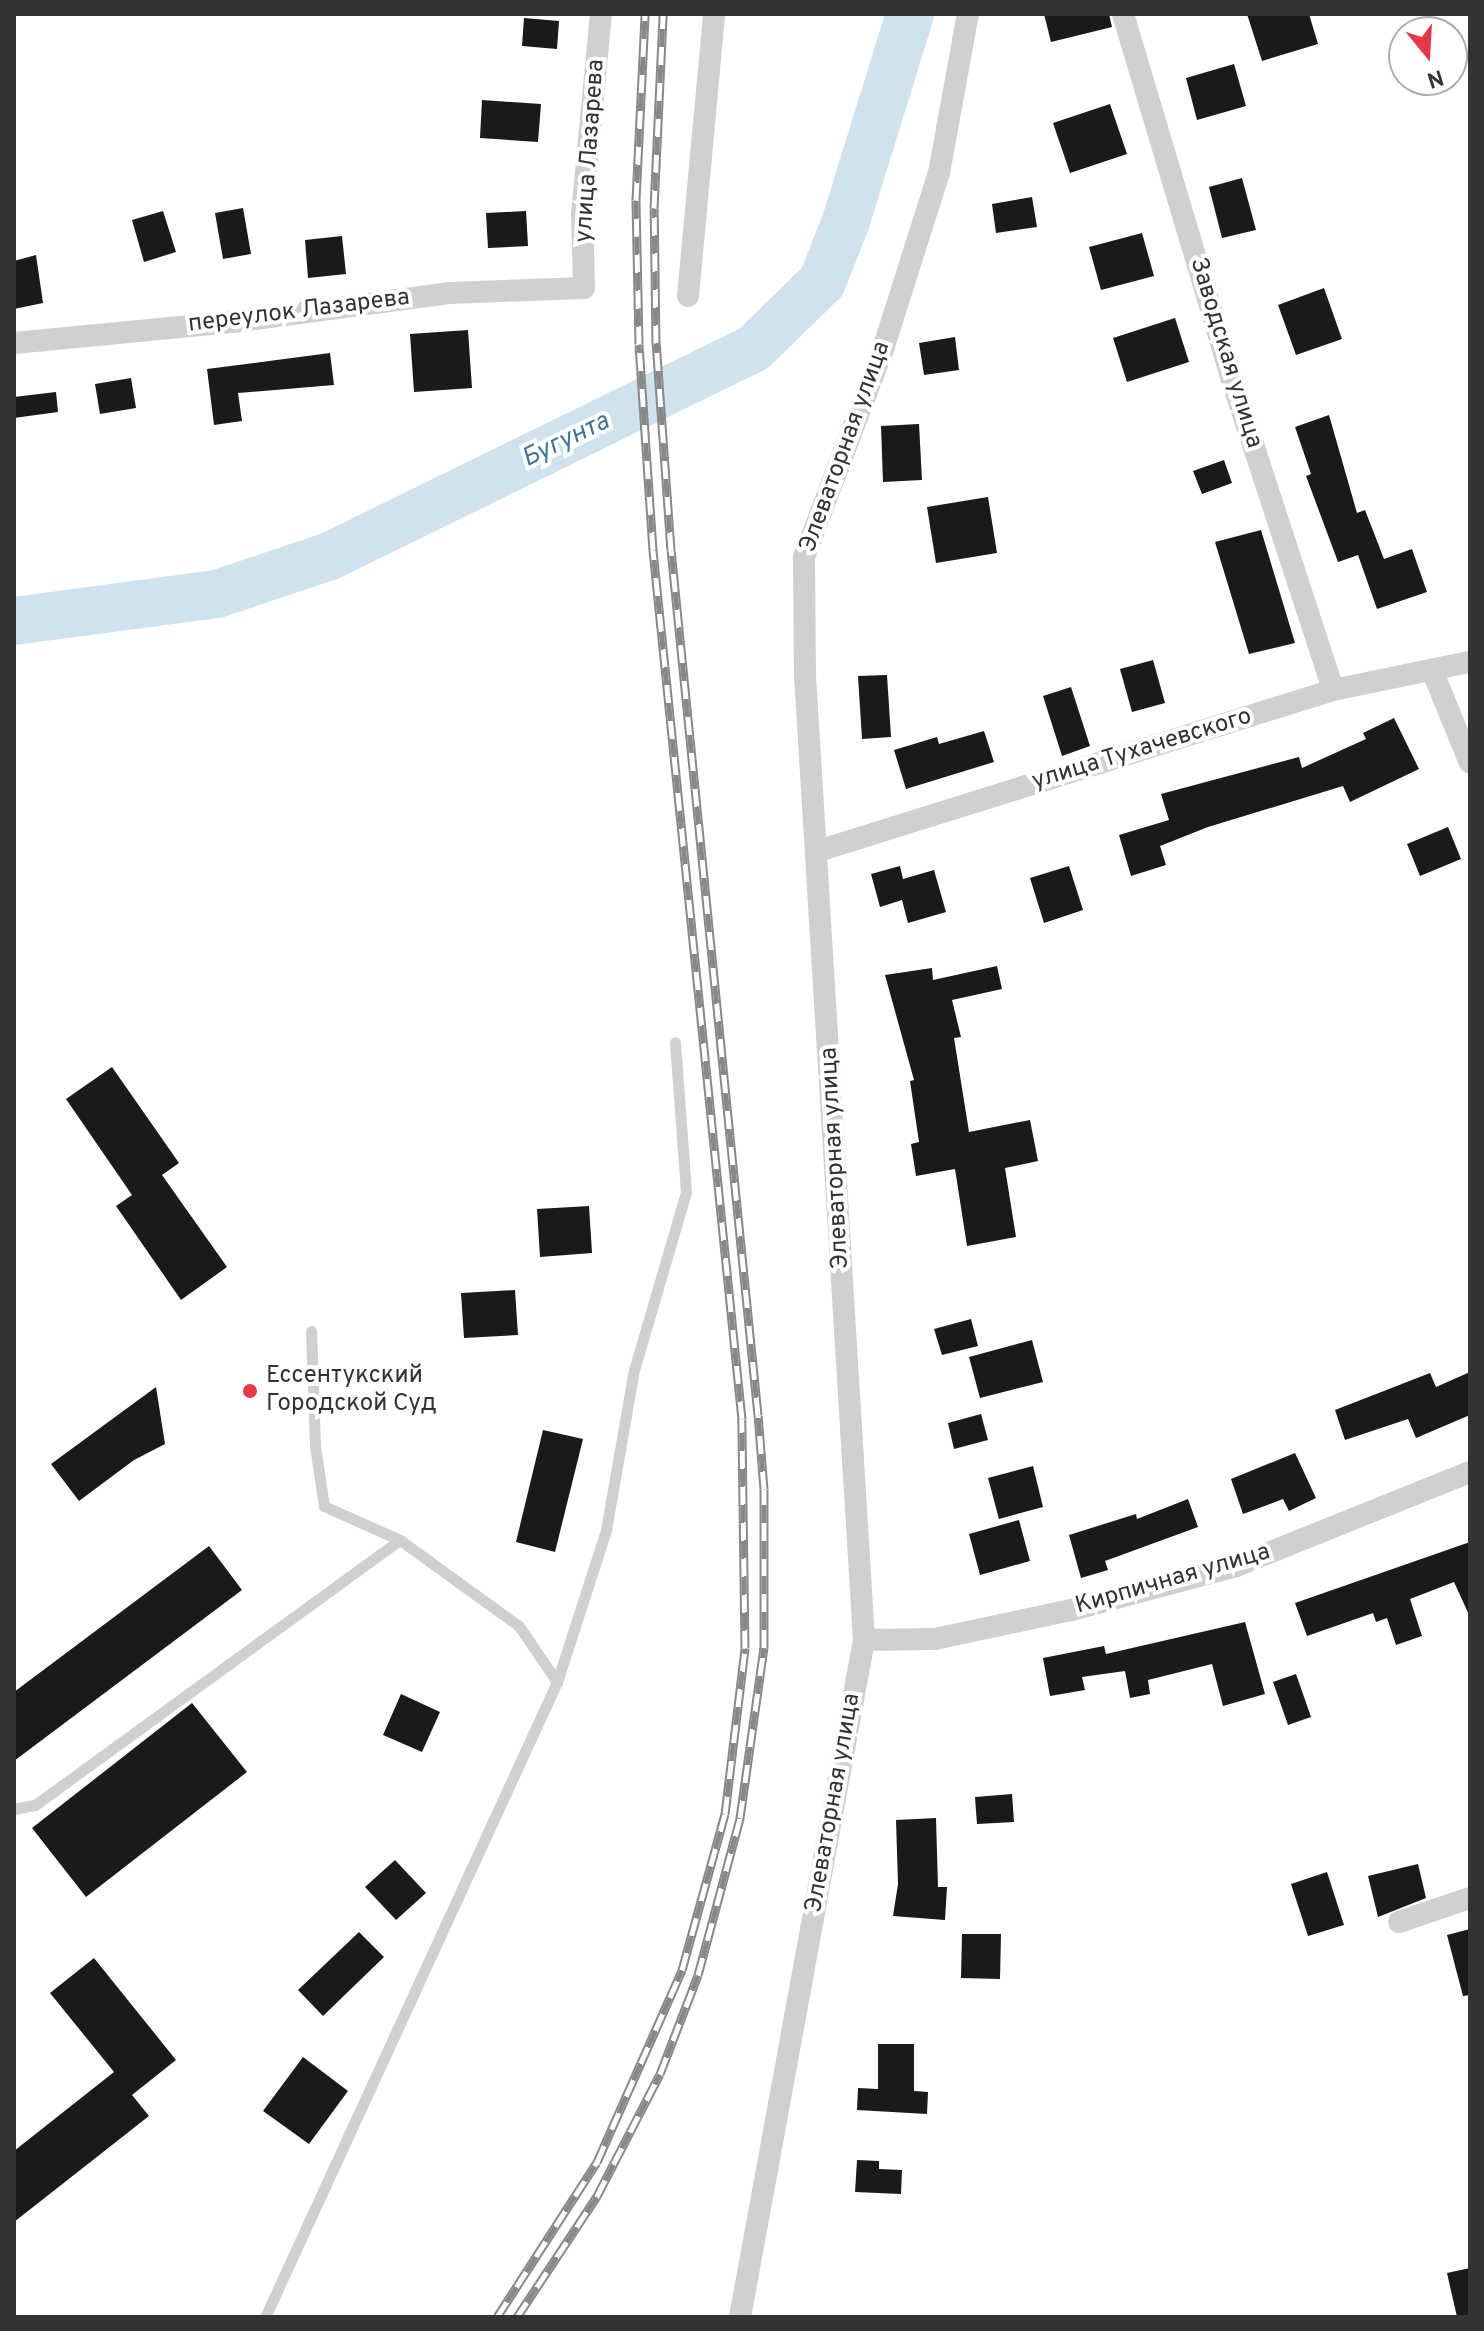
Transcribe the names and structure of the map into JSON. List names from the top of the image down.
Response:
{
  "streets": {
    "street": [
      "улица Лазарева",
      "переулок Лазарева",
      "Заводская улица",
      "Элеваторная улица",
      "улица Тухачевского",
      "Кирпичная улица"
    ]
  },
  "crossings": [
    ["улица Лазарева", "переулок Лазарева"],
    ["Заводская улица", "улица Тухачевского"],
    ["Элеваторная улица", "улица Тухачевского"],
    ["Элеваторная улица", "Кирпичная улица"]
  ],
  "water": ["Бугунта"],
  "places": ["Ессентукский Городской Суд"],
  "north": "bottom"
}
